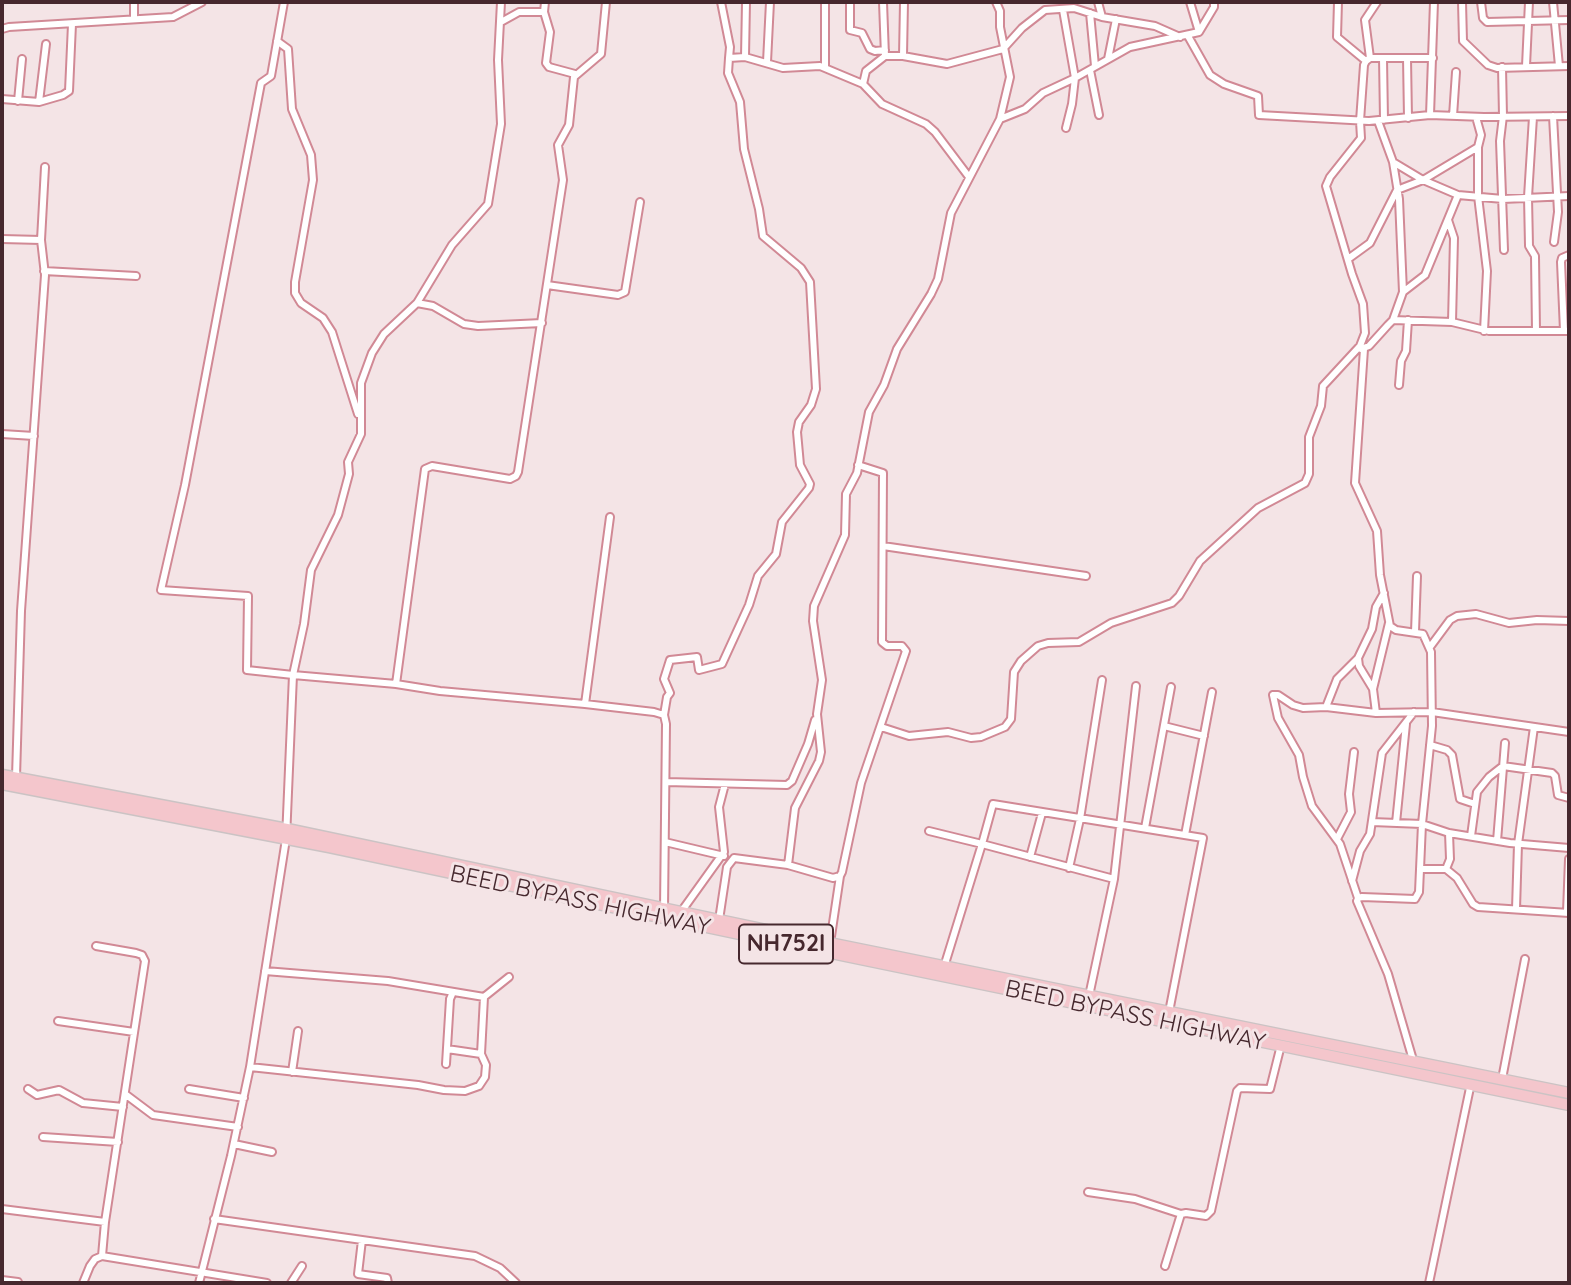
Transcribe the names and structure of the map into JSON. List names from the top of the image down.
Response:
{
  "streets": {
    "highway": ["BEED BYPASS HIGHWAY", "NH752I"]
  }
}
